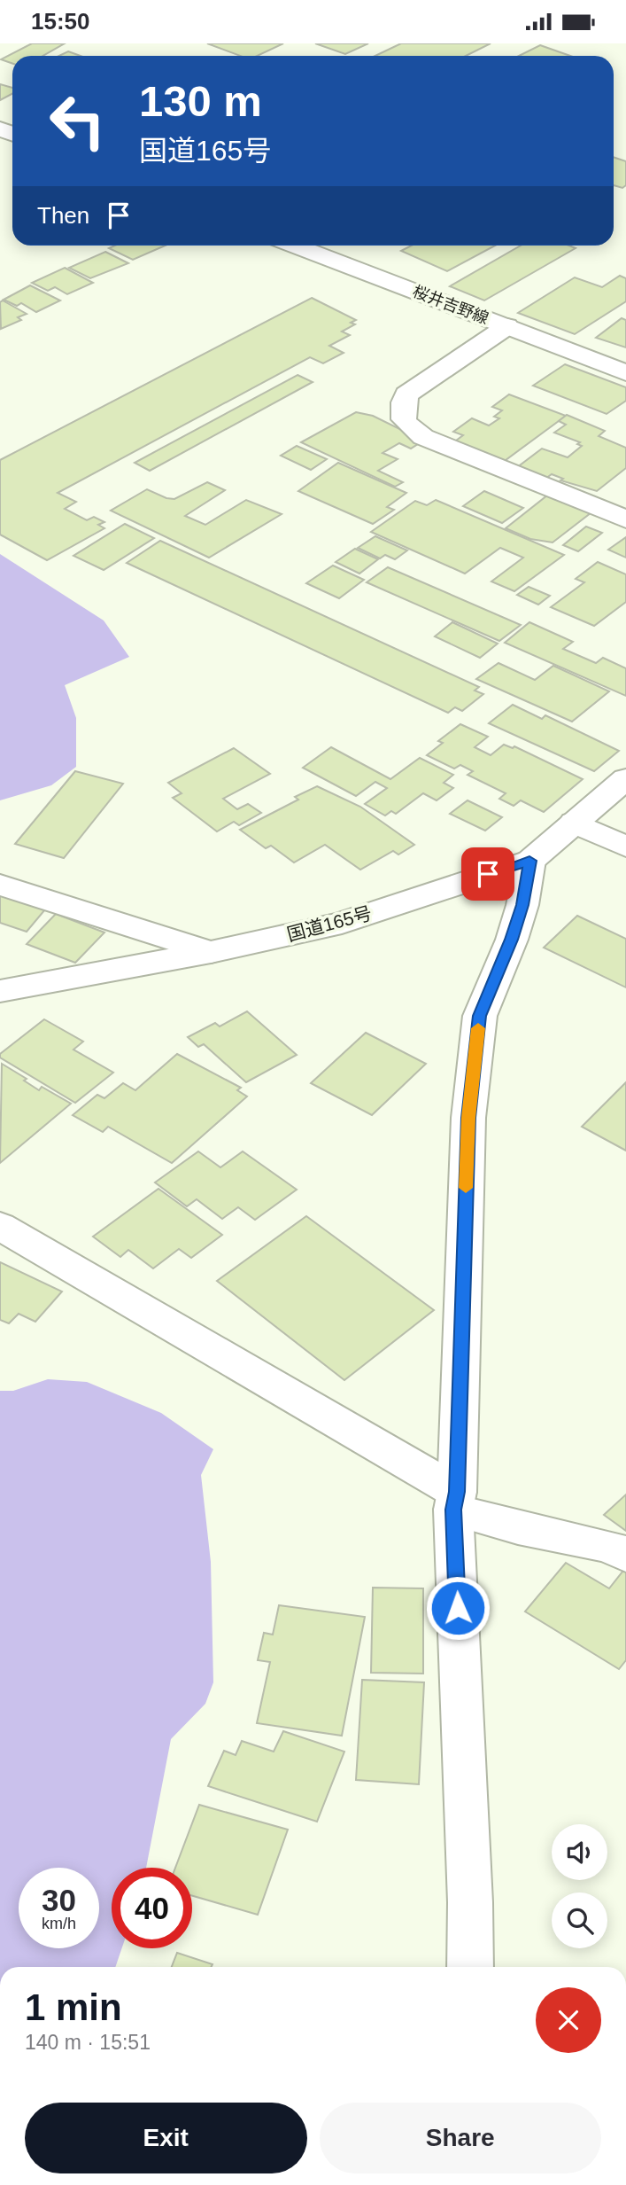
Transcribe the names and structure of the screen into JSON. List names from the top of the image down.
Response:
{
  "streets": {
    "main road": ["桜井吉野線", "国道165号"]
  },
  "page": {
    "status": "15:50",
    "turn": ["130 m", "国道165号"],
    "then": "Then",
    "speed": "30 km/h",
    "limit": "40",
    "heading": ["1 min", "140 m · 15:51"],
    "buttons": ["Exit", "Share"]
  }
}
